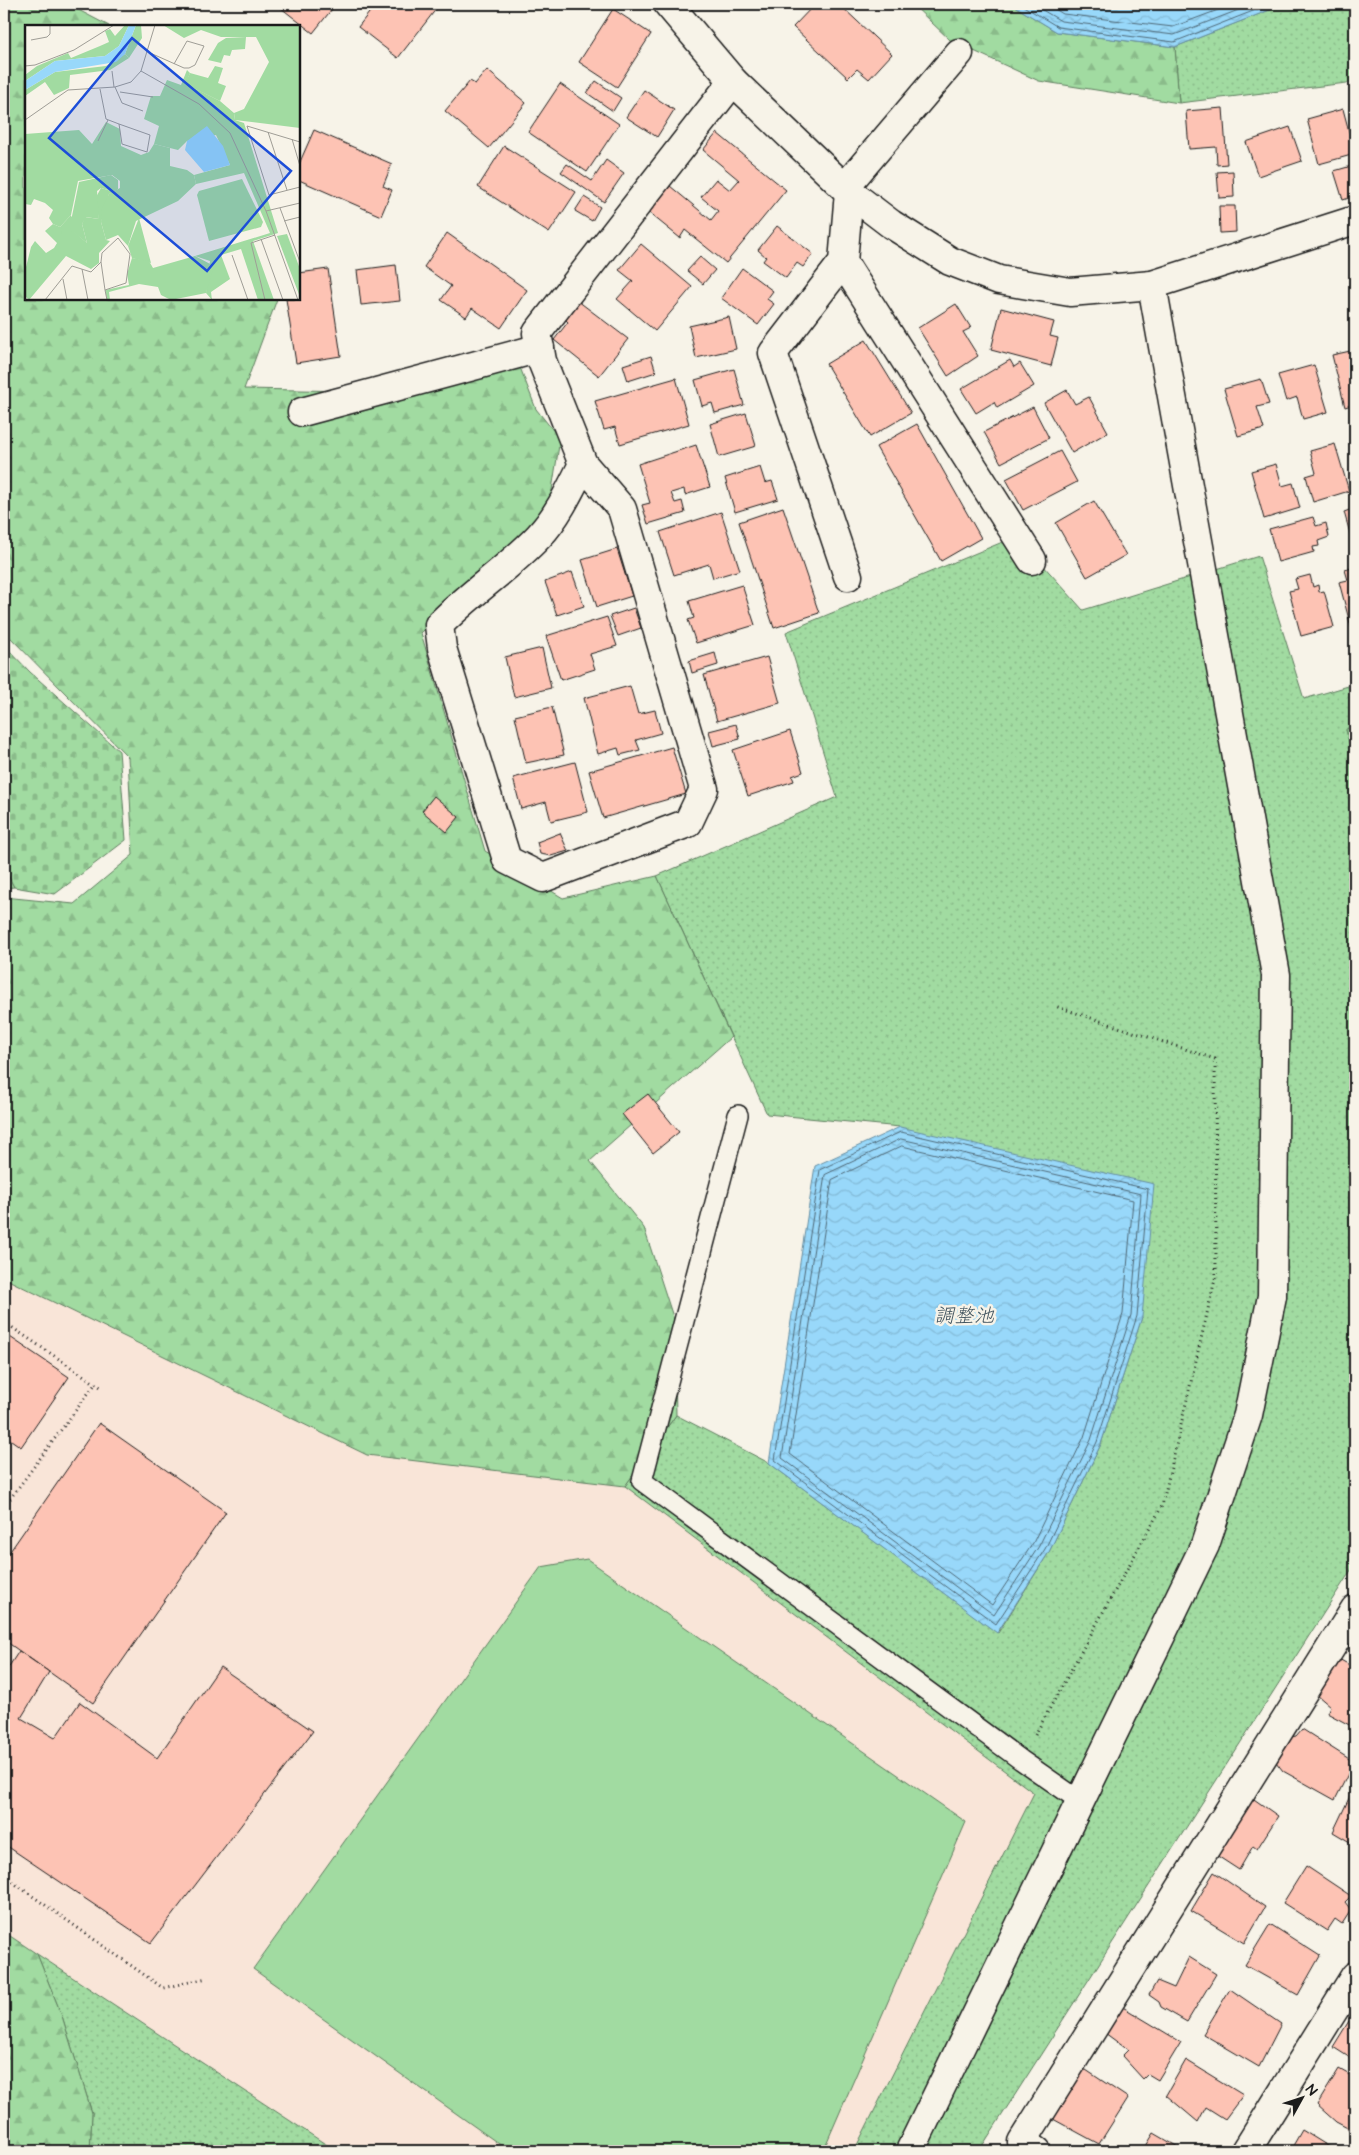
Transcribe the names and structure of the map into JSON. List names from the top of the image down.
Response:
{
  "water": ["調整池"],
  "north": "top right"
}
